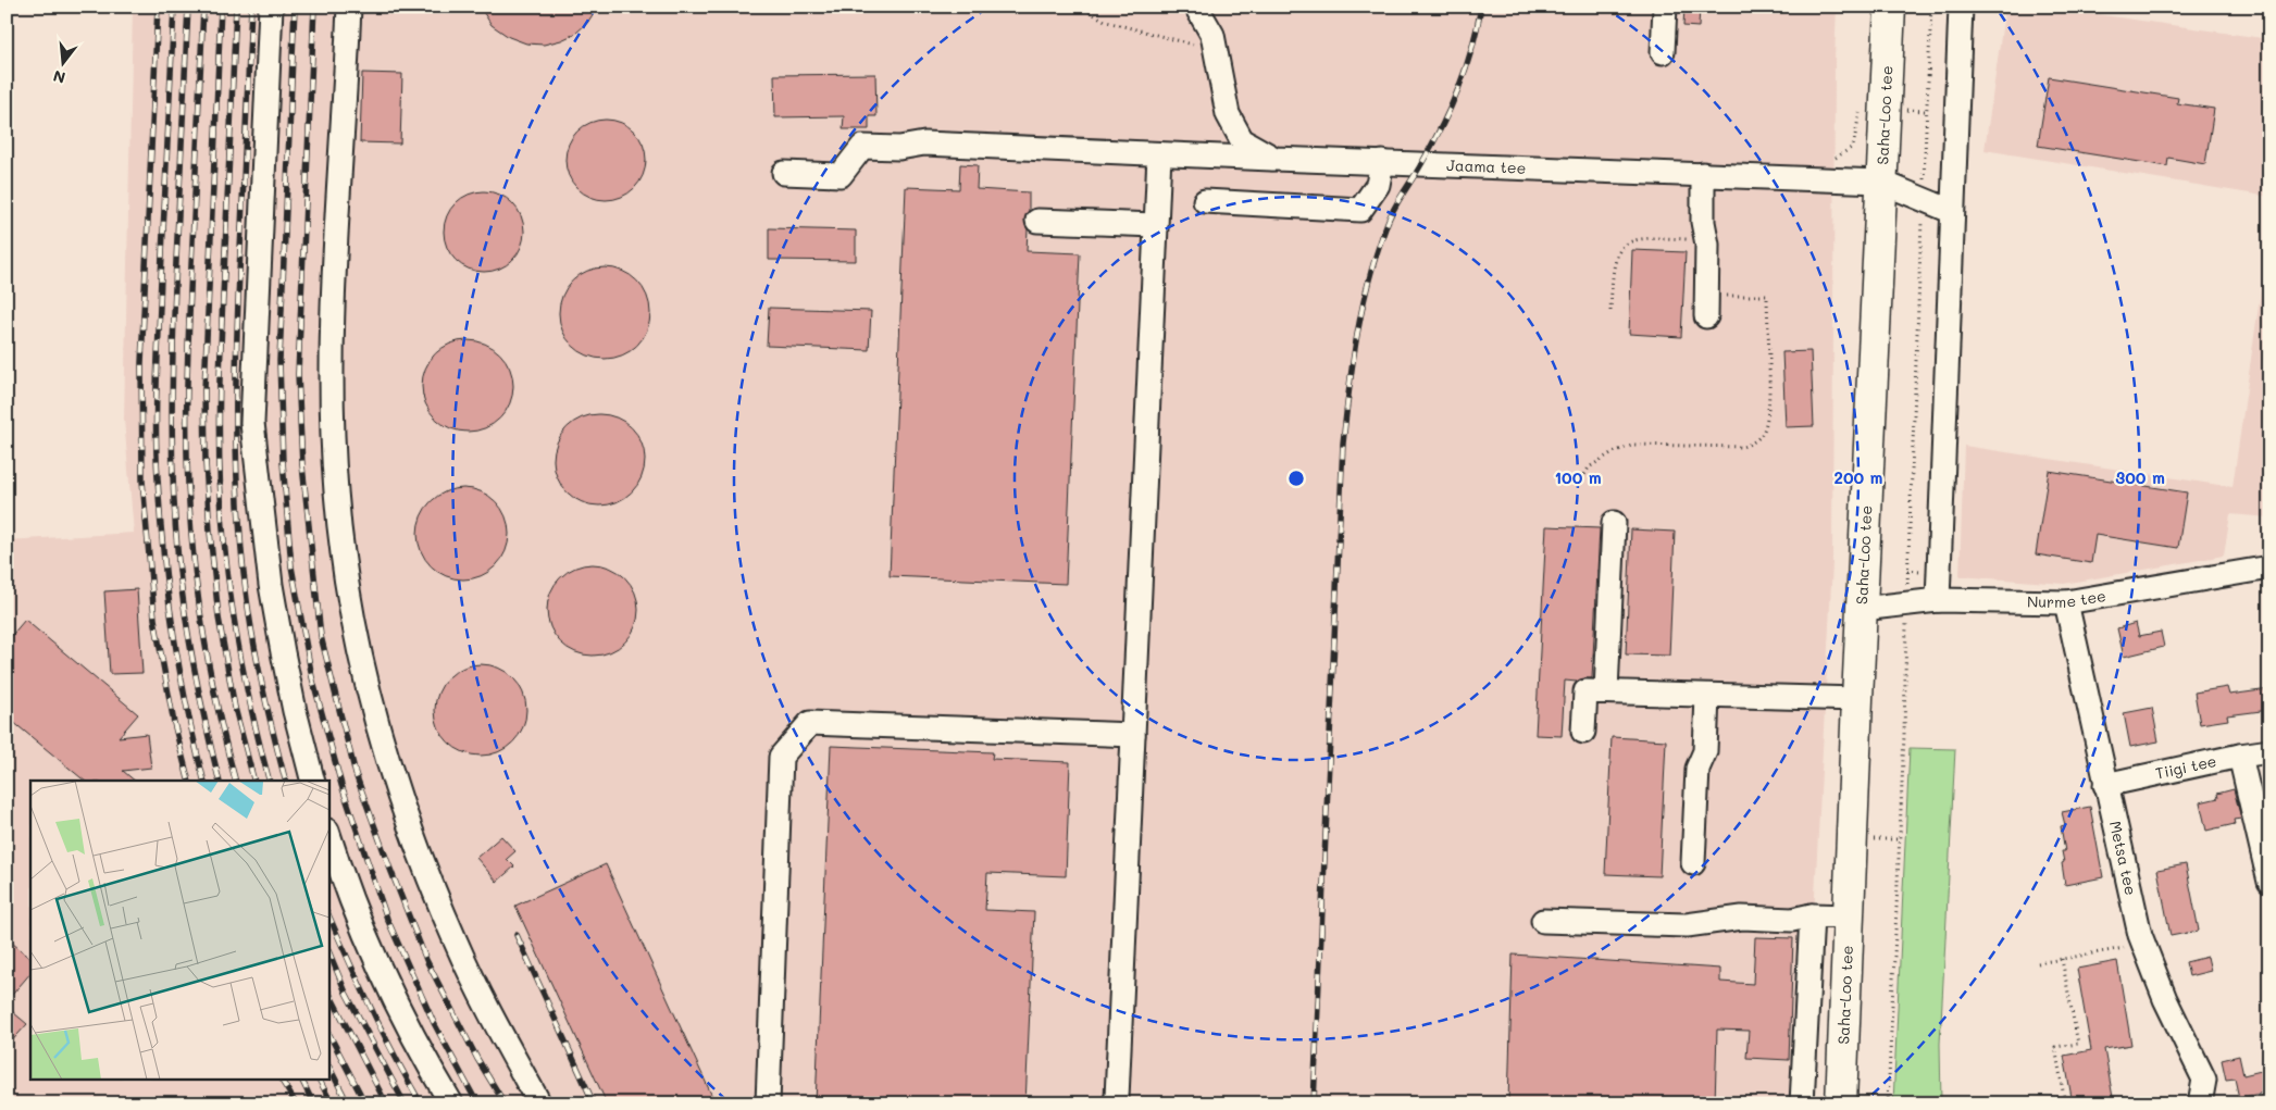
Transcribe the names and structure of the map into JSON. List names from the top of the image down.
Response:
{
  "streets": {
    "main road": ["Saha-Loo tee"],
    "street": [
      "Jaama tee",
      "Nurme tee",
      "Tiigi tee",
      "Metsa tee"
    ]
  },
  "crossings": [
    ["Saha-Loo tee", "Jaama tee"],
    ["Saha-Loo tee", "Nurme tee"],
    ["Nurme tee", "Metsa tee"],
    ["Tiigi tee", "Metsa tee"]
  ],
  "north": "bottom",
  "rings": ["100 m", "200 m", "300 m"]
}
